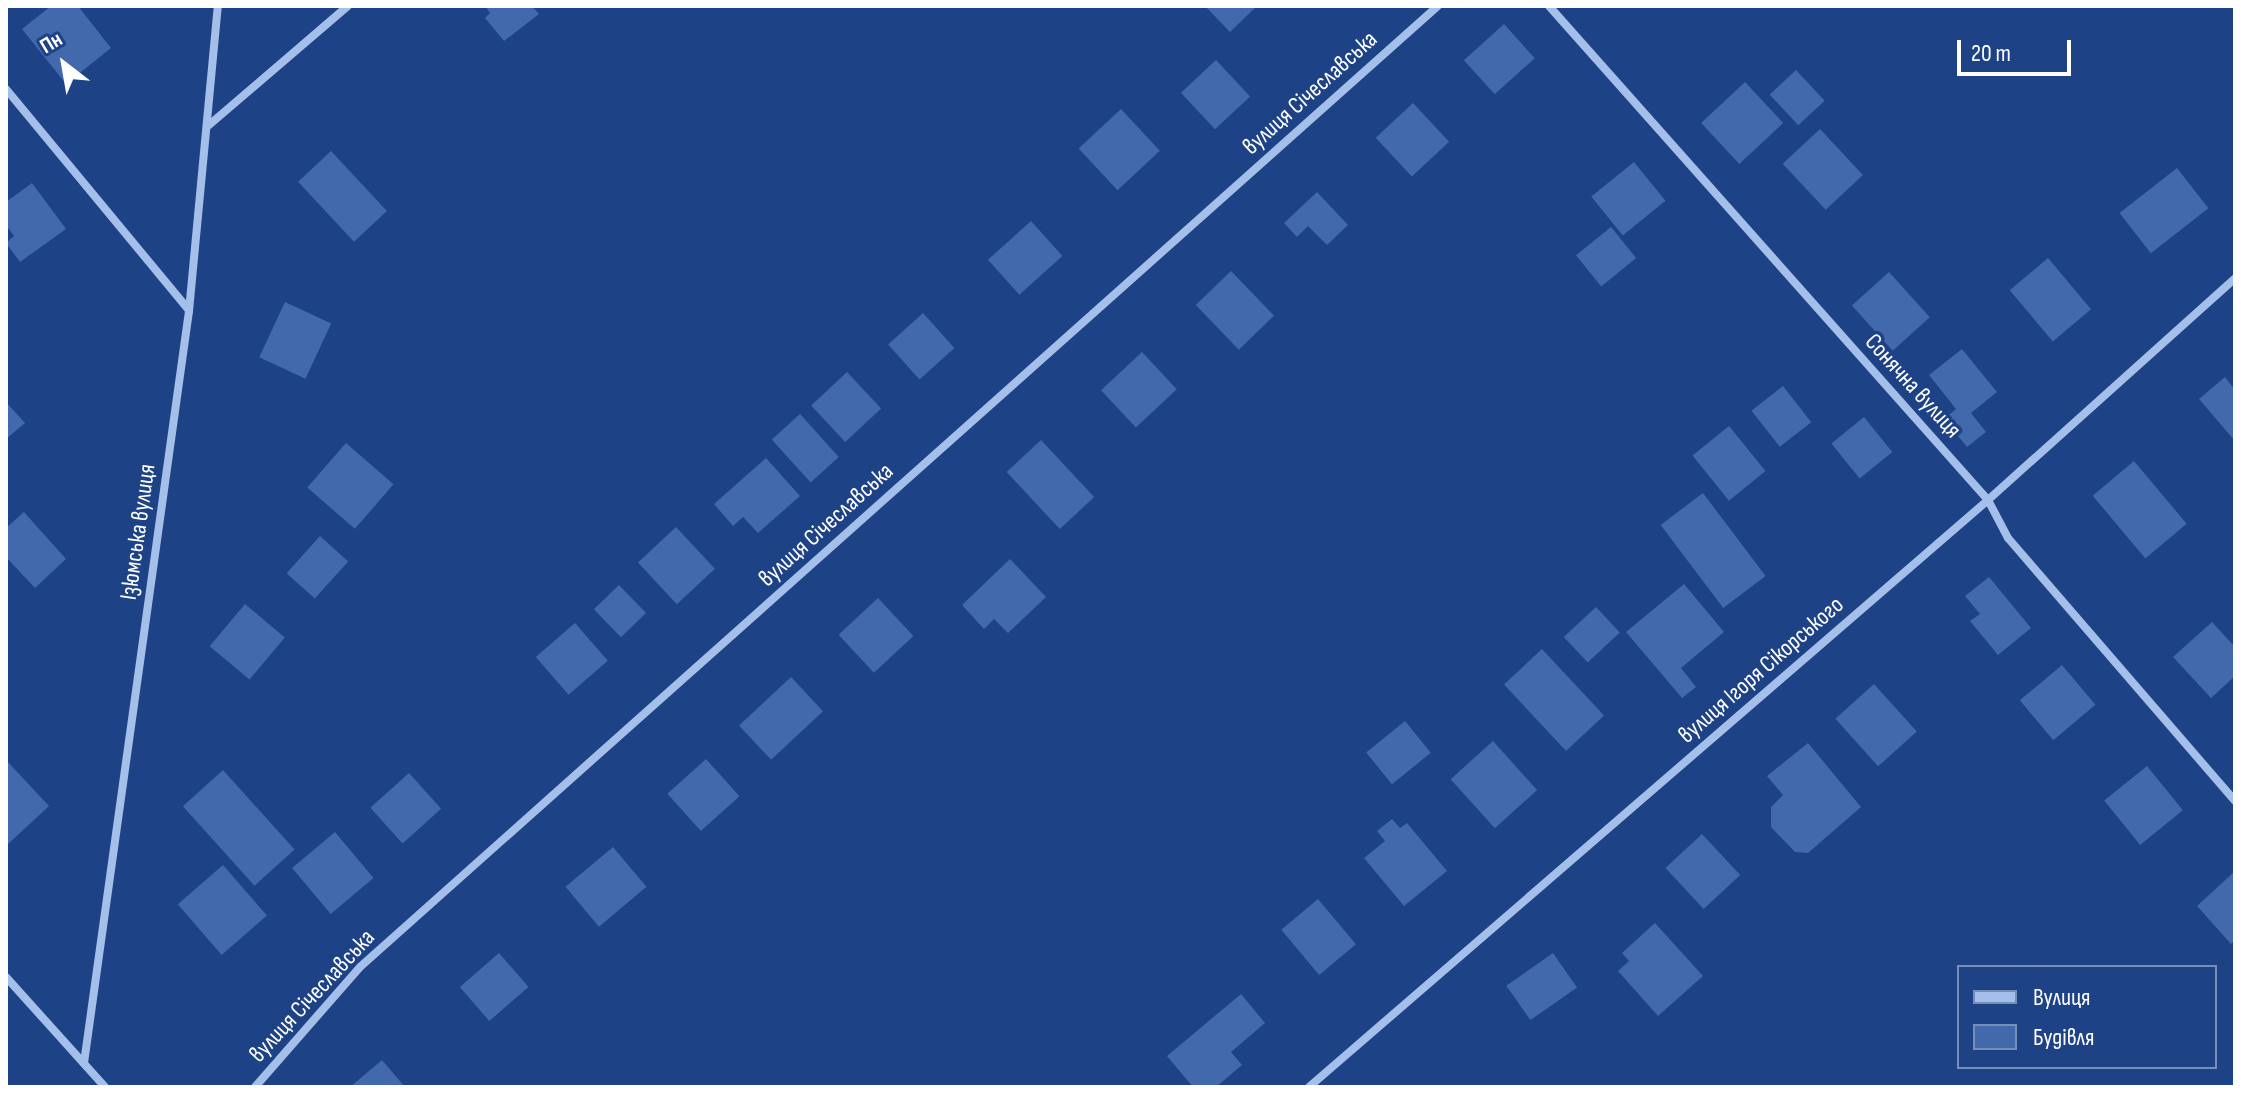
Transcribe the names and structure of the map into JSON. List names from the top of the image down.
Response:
{
  "streets": {
    "street": [
      "вулиця Січеславська",
      "Сонячна вулиця",
      "Ізюмська вулиця",
      "вулиця Ігоря Сікорського"
    ]
  },
  "crossings": [
    ["Сонячна вулиця", "вулиця Ігоря Сікорського"]
  ],
  "legend": ["Вулиця", "Будівля"],
  "scale_bar": "20 m",
  "north": "top left"
}
